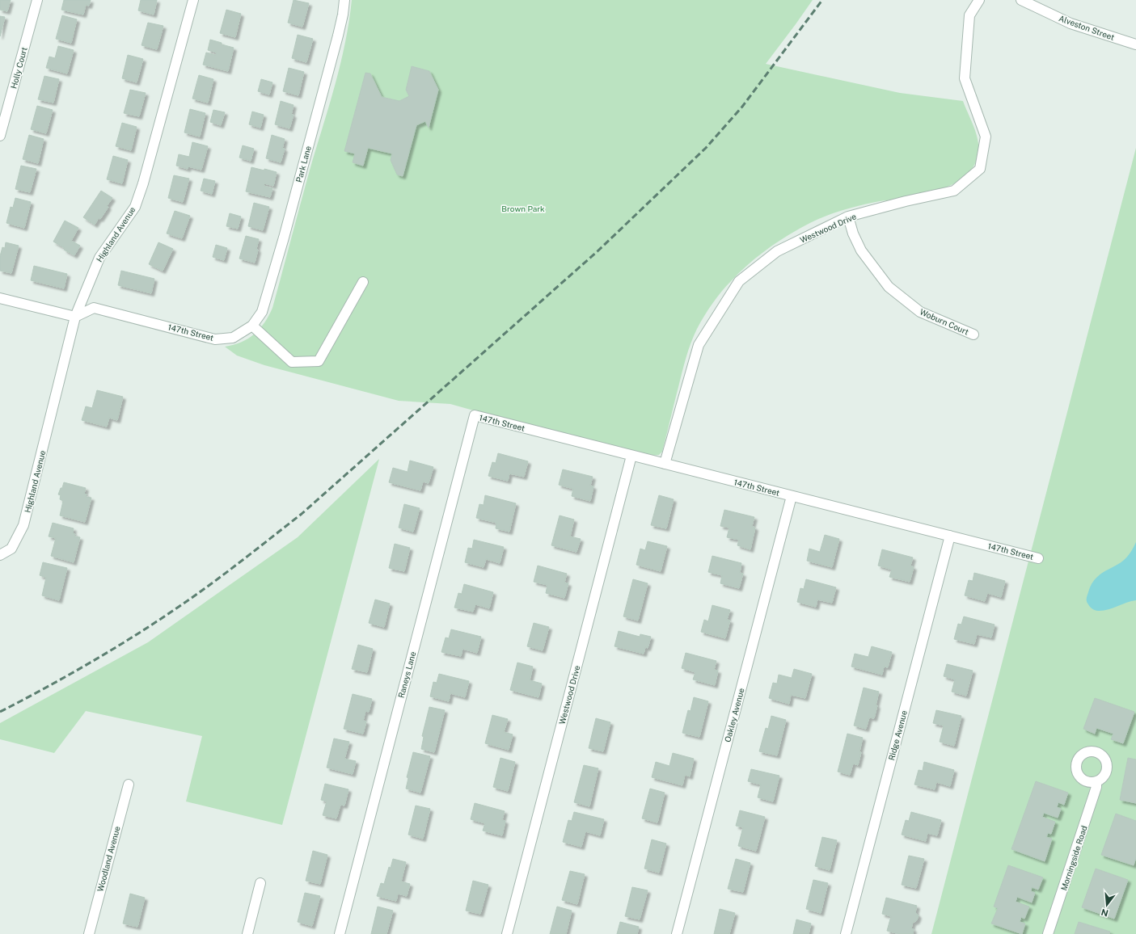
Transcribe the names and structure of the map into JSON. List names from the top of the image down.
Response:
{
  "streets": {
    "street": [
      "Alveston Street",
      "Holly Court",
      "Park Lane",
      "Westwood Drive",
      "Highland Avenue",
      "Woburn Court",
      "147th Street",
      "Raneys Lane",
      "Oakley Avenue",
      "Ridge Avenue",
      "Morningside Road",
      "Woodland Avenue"
    ]
  },
  "crossings": [
    ["Park Lane", "147th Street"],
    ["Westwood Drive", "Woburn Court"],
    ["Westwood Drive", "147th Street"],
    ["Highland Avenue", "147th Street"],
    ["147th Street", "Raneys Lane"],
    ["147th Street", "Oakley Avenue"],
    ["147th Street", "Ridge Avenue"]
  ],
  "parks": ["Brown Park"],
  "north": "bottom"
}
